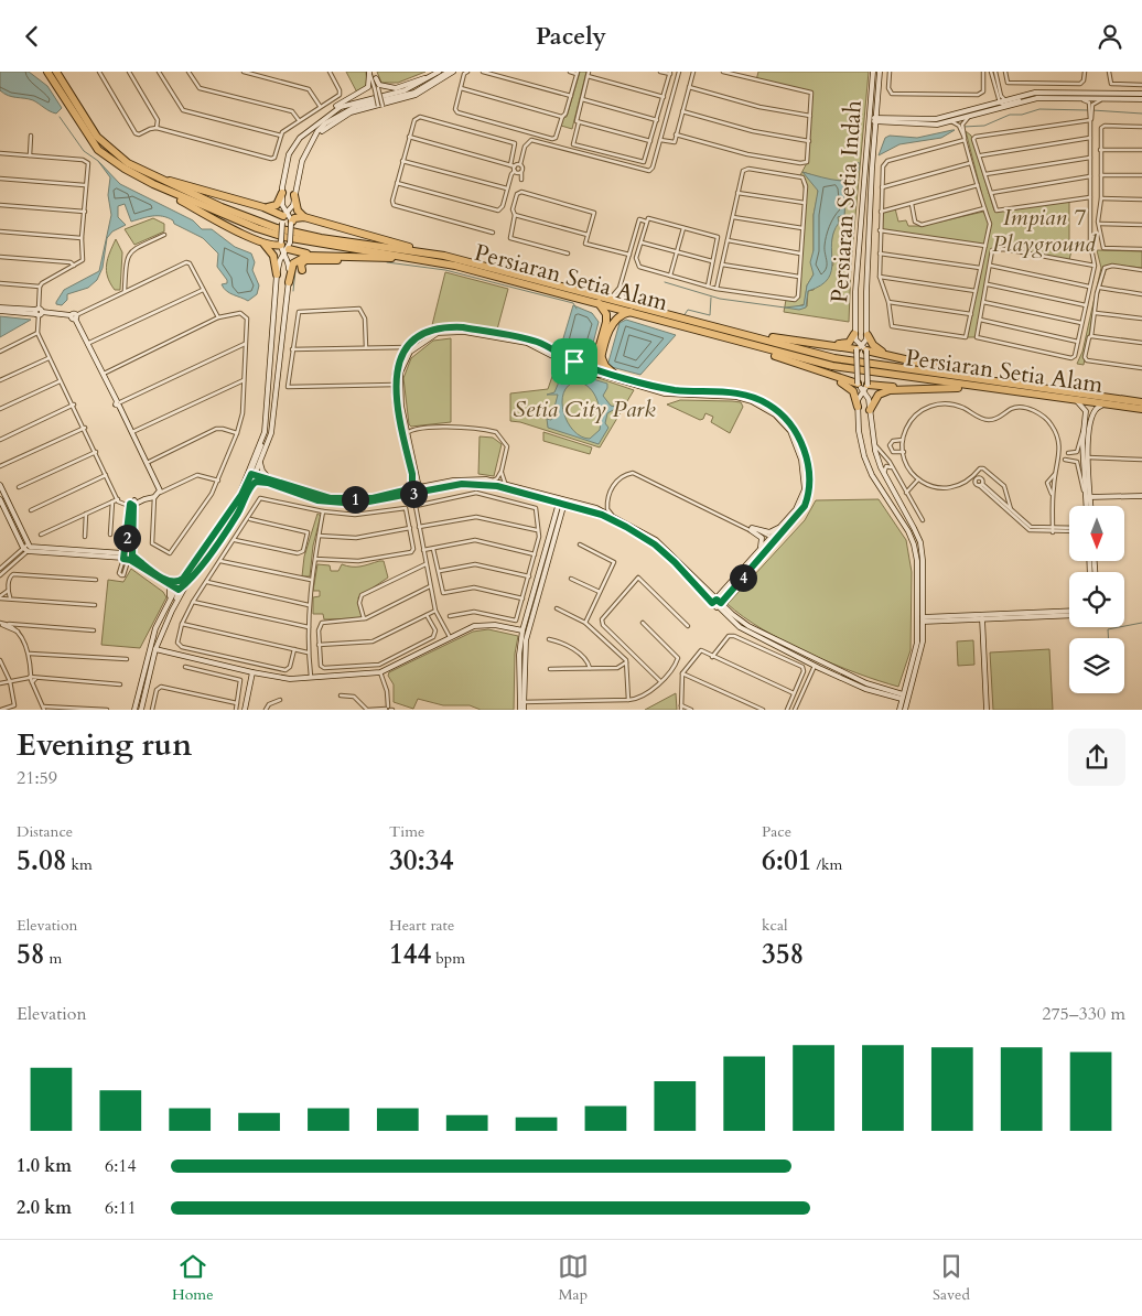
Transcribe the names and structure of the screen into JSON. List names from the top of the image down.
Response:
{
  "streets": {
    "highway": ["Persiaran Setia Alam"],
    "street": ["Persiaran Setia Indah"]
  },
  "parks": ["Impian 7 Playground", "Setia City Park"],
  "north": "bottom",
  "page": {
    "header": "Pacely",
    "pins": [
      "3",
      "1",
      "2",
      "4"
    ],
    "heading": ["Evening run", "21:59"],
    "stats": [
      ["Distance", "5.08 km"],
      ["Time", "30:34"],
      ["Pace", "6:01 /km"],
      ["Elevation", "58 m"],
      ["Heart rate", "144 bpm"],
      ["kcal", "358"]
    ],
    "chart": ["Elevation", "275–330 m"],
    "list": [
      {
        "name": "1.0 km",
        "note": "6:14"
      },
      {
        "name": "2.0 km",
        "note": "6:11"
      }
    ],
    "tabs": ["Home", "Map", "Saved"]
  }
}
